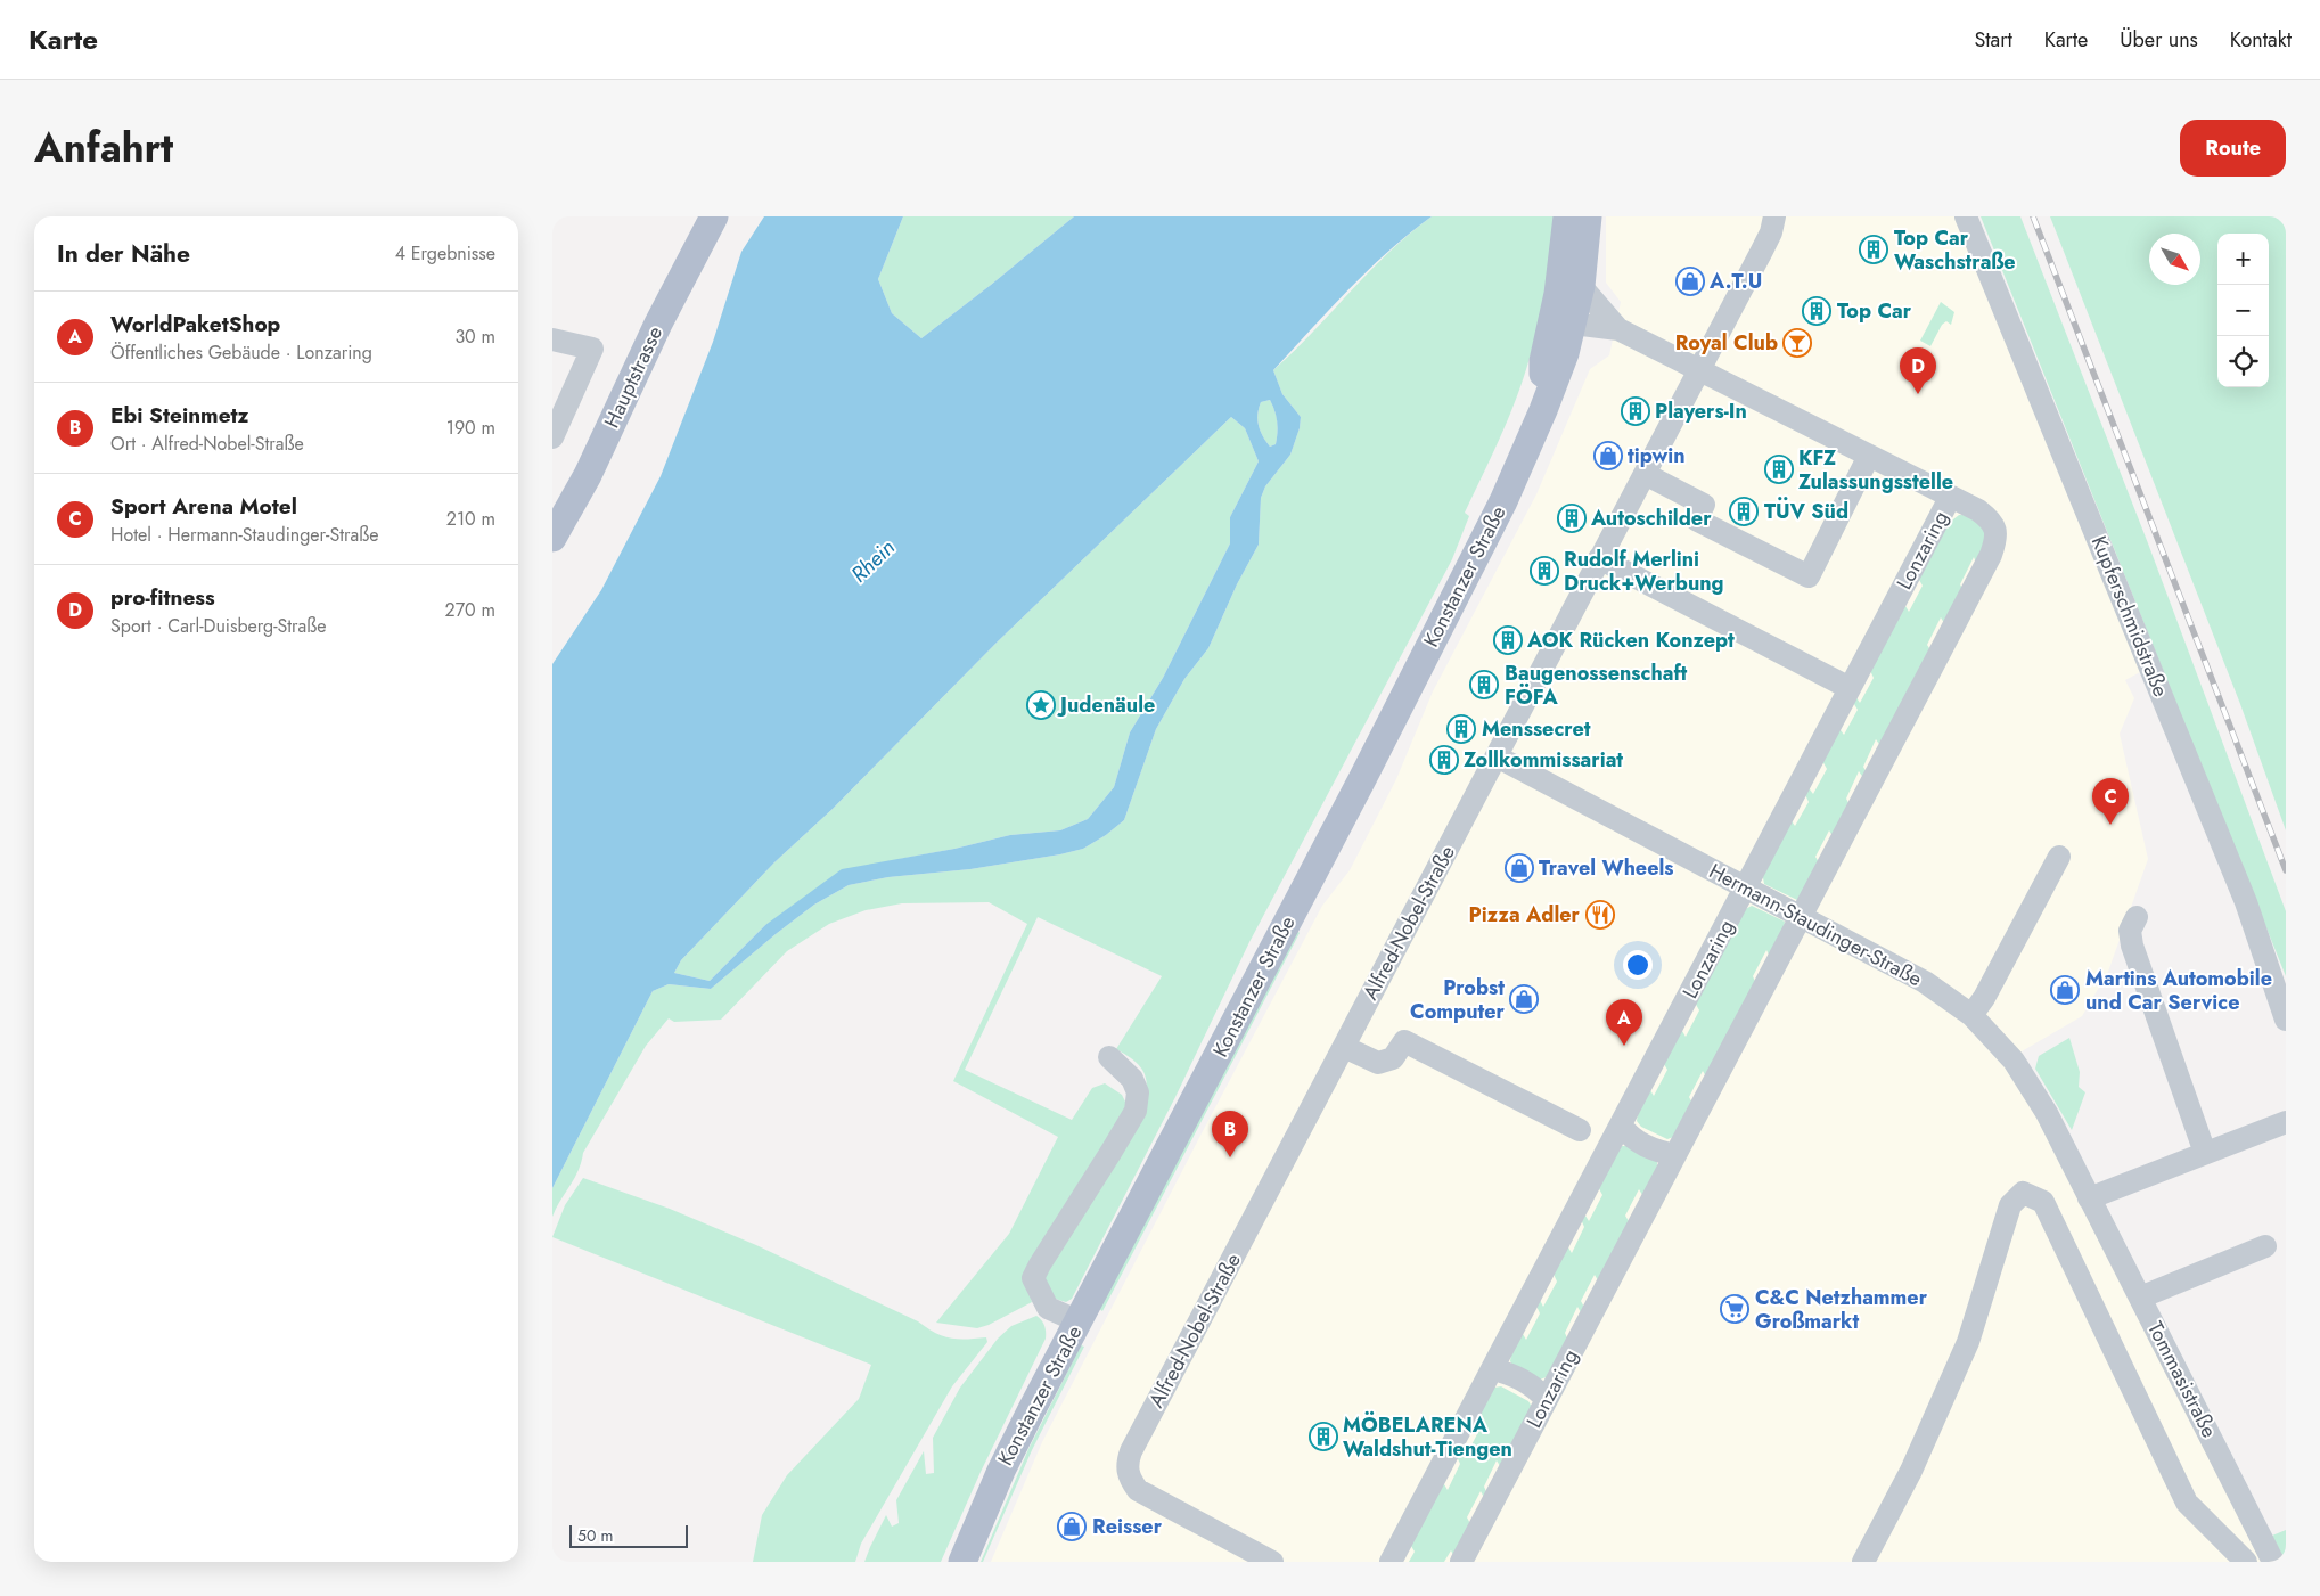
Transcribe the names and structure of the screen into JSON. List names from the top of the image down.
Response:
{
  "streets": {
    "main road": ["Hauptstrasse", "Konstanzer Straße"],
    "street": [
      "Lonzaring",
      "Kupferschmidstraße",
      "Alfred-Nobel-Straße",
      "Hermann-Staudinger-Straße",
      "Tommasistraße"
    ]
  },
  "crossings": [
    ["Lonzaring", "Hermann-Staudinger-Straße"],
    ["Alfred-Nobel-Straße", "Hermann-Staudinger-Straße"],
    ["Hermann-Staudinger-Straße", "Tommasistraße"]
  ],
  "water": ["Rhein"],
  "places": {
    "building": [
      "Top Car Waschstraße",
      "Top Car",
      "Players-In",
      "KFZ Zulassungsstelle",
      "TÜV Süd",
      "Autoschilder",
      "Rudolf Merlini Druck+Werbung",
      "AOK Rücken Konzept",
      "Baugenossenschaft FÖFA",
      "Menssecret",
      "Zollkommissariat",
      "MÖBELARENA Waldshut-Tiengen"
    ],
    "shop": [
      "A.T.U",
      "tipwin",
      "Travel Wheels",
      "Martins Automobile und Car Service",
      "Probst Computer",
      "Reisser"
    ],
    "bar": ["Royal Club"],
    "place": ["Judenäule"],
    "restaurant": ["Pizza Adler"],
    "supermarket": ["C&C Netzhammer Großmarkt"]
  },
  "scale_bar": "50 m",
  "north": "bottom right",
  "page": {
    "header": "Karte",
    "nav": [
      "Start",
      "Karte",
      "Über uns",
      "Kontakt"
    ],
    "title": "Anfahrt",
    "buttons": "Route",
    "heading": ["In der Nähe", "4 Ergebnisse"],
    "map_buttons": ["+", "−"],
    "list": [
      {
        "mark": "A",
        "name": "WorldPaketShop",
        "note": "Öffentliches Gebäude · Lonzaring",
        "value": "30 m"
      },
      {
        "mark": "B",
        "name": "Ebi Steinmetz",
        "note": "Ort · Alfred-Nobel-Straße",
        "value": "190 m"
      },
      {
        "mark": "C",
        "name": "Sport Arena Motel",
        "note": "Hotel · Hermann-Staudinger-Straße",
        "value": "210 m"
      },
      {
        "mark": "D",
        "name": "pro-fitness",
        "note": "Sport · Carl-Duisberg-Straße",
        "value": "270 m"
      }
    ],
    "pins": [
      "D",
      "C",
      "A",
      "B"
    ],
    "scale": "50 m"
  }
}
